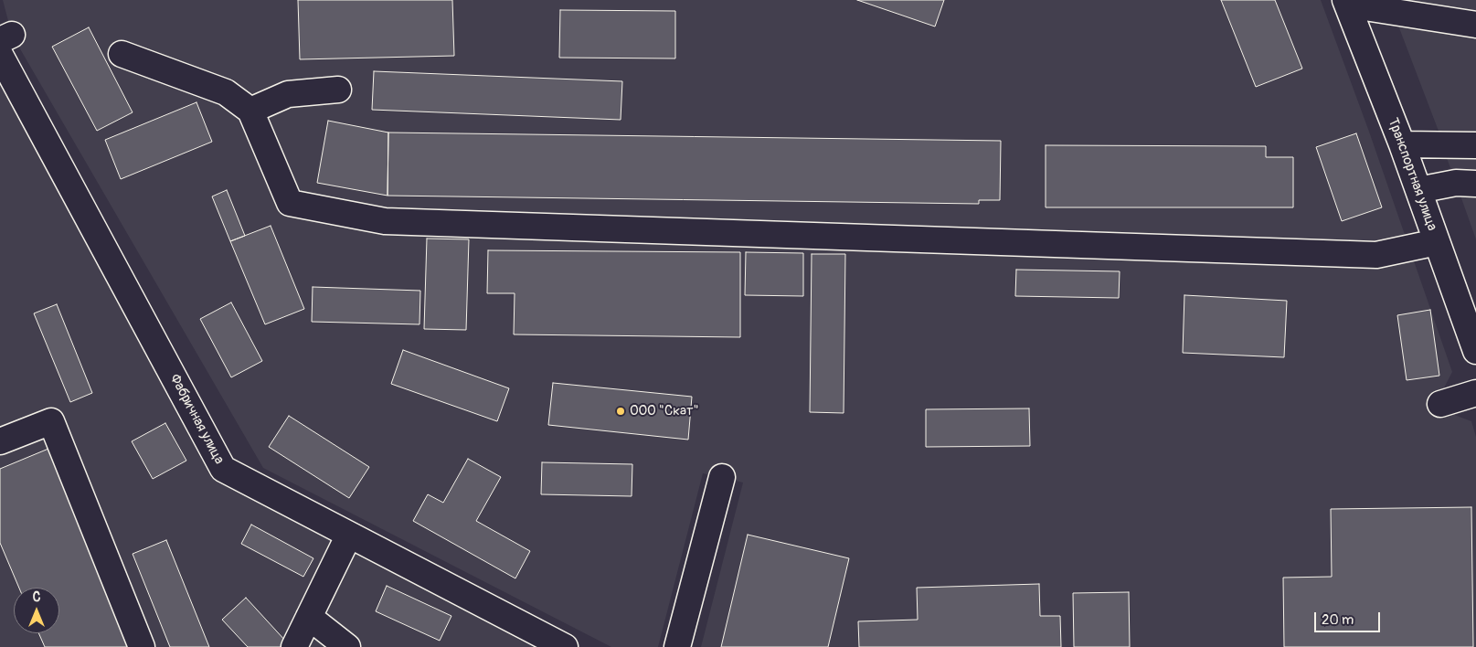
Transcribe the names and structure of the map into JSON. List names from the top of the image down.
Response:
{
  "streets": {
    "street": ["Транспортная улица", "Фабричная улица"]
  },
  "places": ["ООО \"Скат\""],
  "scale_bar": "20 m",
  "north": "top"
}
